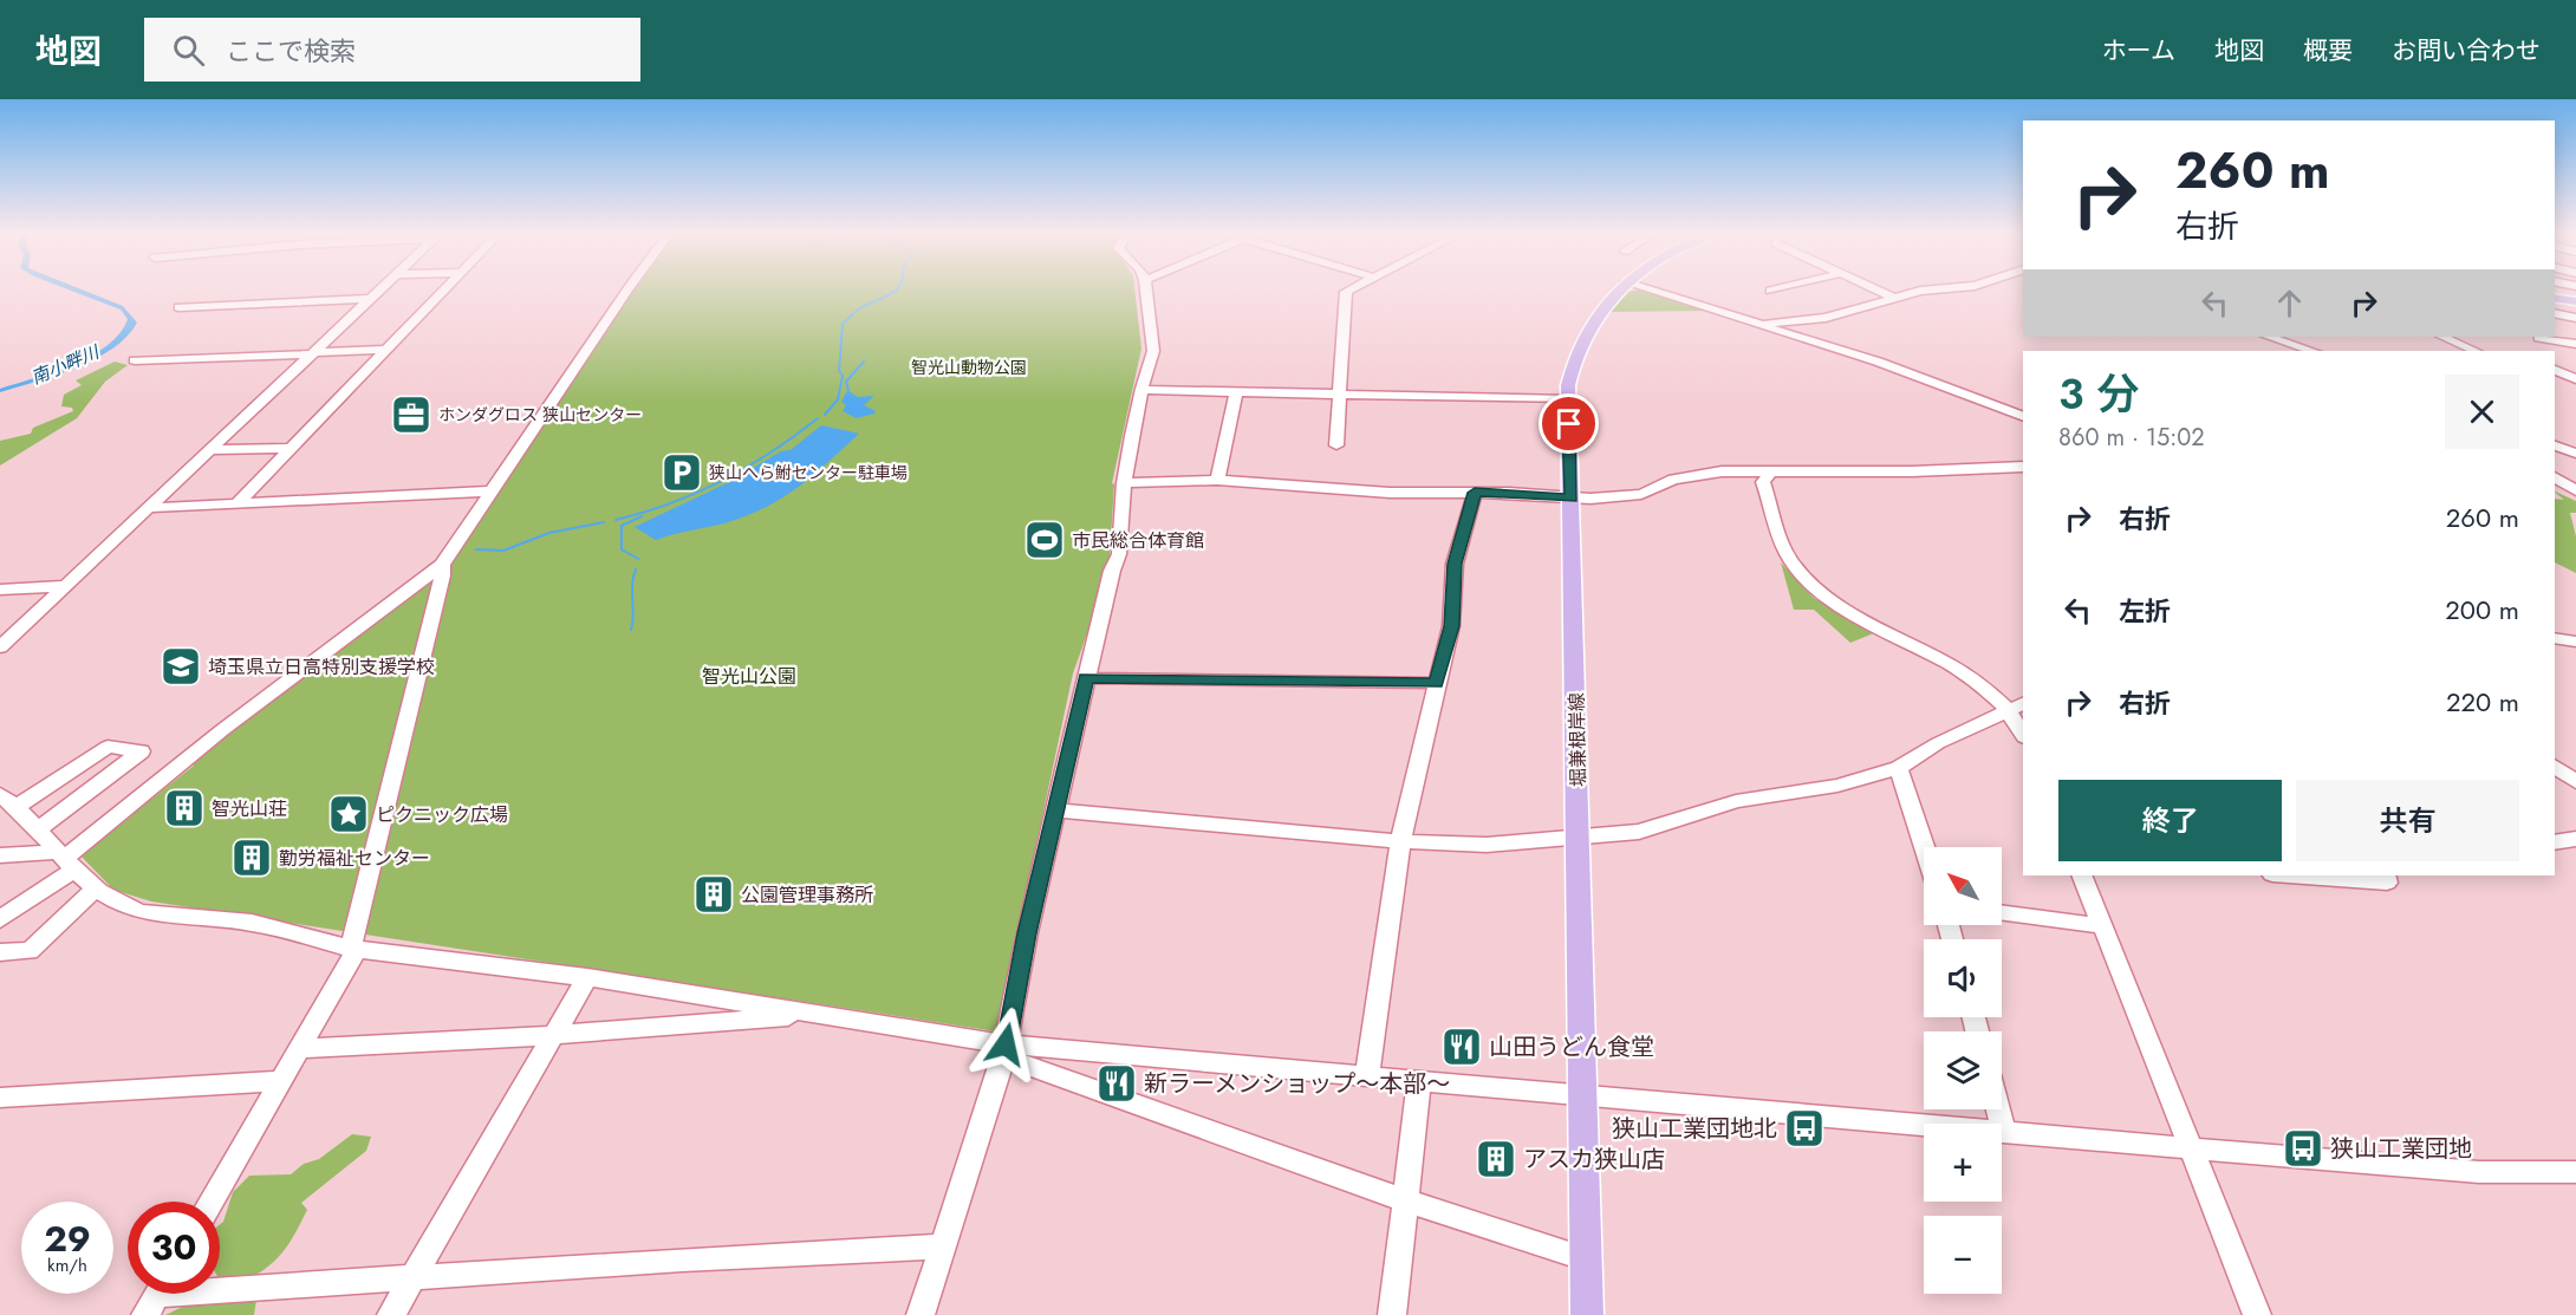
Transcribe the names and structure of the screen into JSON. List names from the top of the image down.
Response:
{
  "streets": {
    "main road": ["堀兼根岸線"]
  },
  "water": ["南小畔川"],
  "parks": ["智光山動物公園", "智光山公園"],
  "places": {
    "office": ["ホンダグロス 狭山センター"],
    "parking": ["狭山へら鮒センター駐車場"],
    "sports": ["市民総合体育館"],
    "school or university": ["埼玉県立日高特別支援学校"],
    "building": [
      "智光山荘",
      "勤労福祉センター",
      "公園管理事務所",
      "アスカ狭山店"
    ],
    "place": ["ピクニック広場"],
    "restaurant": ["山田うどん食堂", "新ラーメンショップ～本部～"],
    "bus stop": ["狭山工業団地北", "狭山工業団地"]
  },
  "north": "top left",
  "page": {
    "header": "地図",
    "search": "ここで検索",
    "nav": [
      "ホーム",
      "地図",
      "概要",
      "お問い合わせ"
    ],
    "turn": ["260 m", "右折"],
    "heading": ["3 分", "860 m · 15:02"],
    "list": [
      {
        "name": "右折",
        "value": "260 m"
      },
      {
        "name": "左折",
        "value": "200 m"
      },
      {
        "name": "右折",
        "value": "220 m"
      }
    ],
    "buttons": ["終了", "共有"],
    "map_buttons": ["+", "−"],
    "speed": "29 km/h",
    "limit": "30"
  }
}
